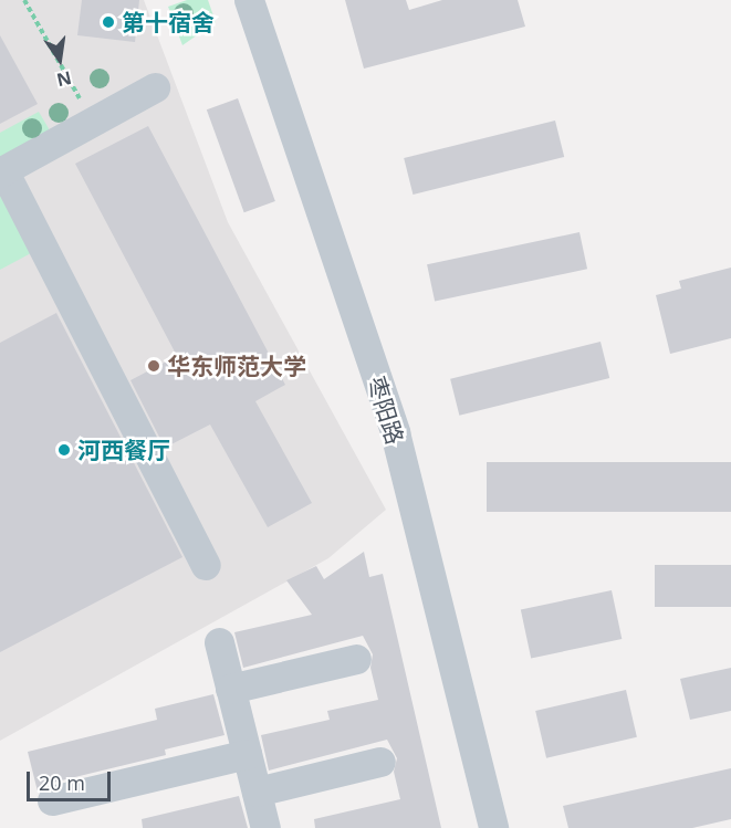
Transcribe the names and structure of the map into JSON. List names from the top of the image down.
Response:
{
  "streets": {
    "street": ["枣阳路"]
  },
  "places": ["第十宿舍", "华东师范大学", "河西餐厅"],
  "scale_bar": "20 m",
  "north": "bottom"
}
